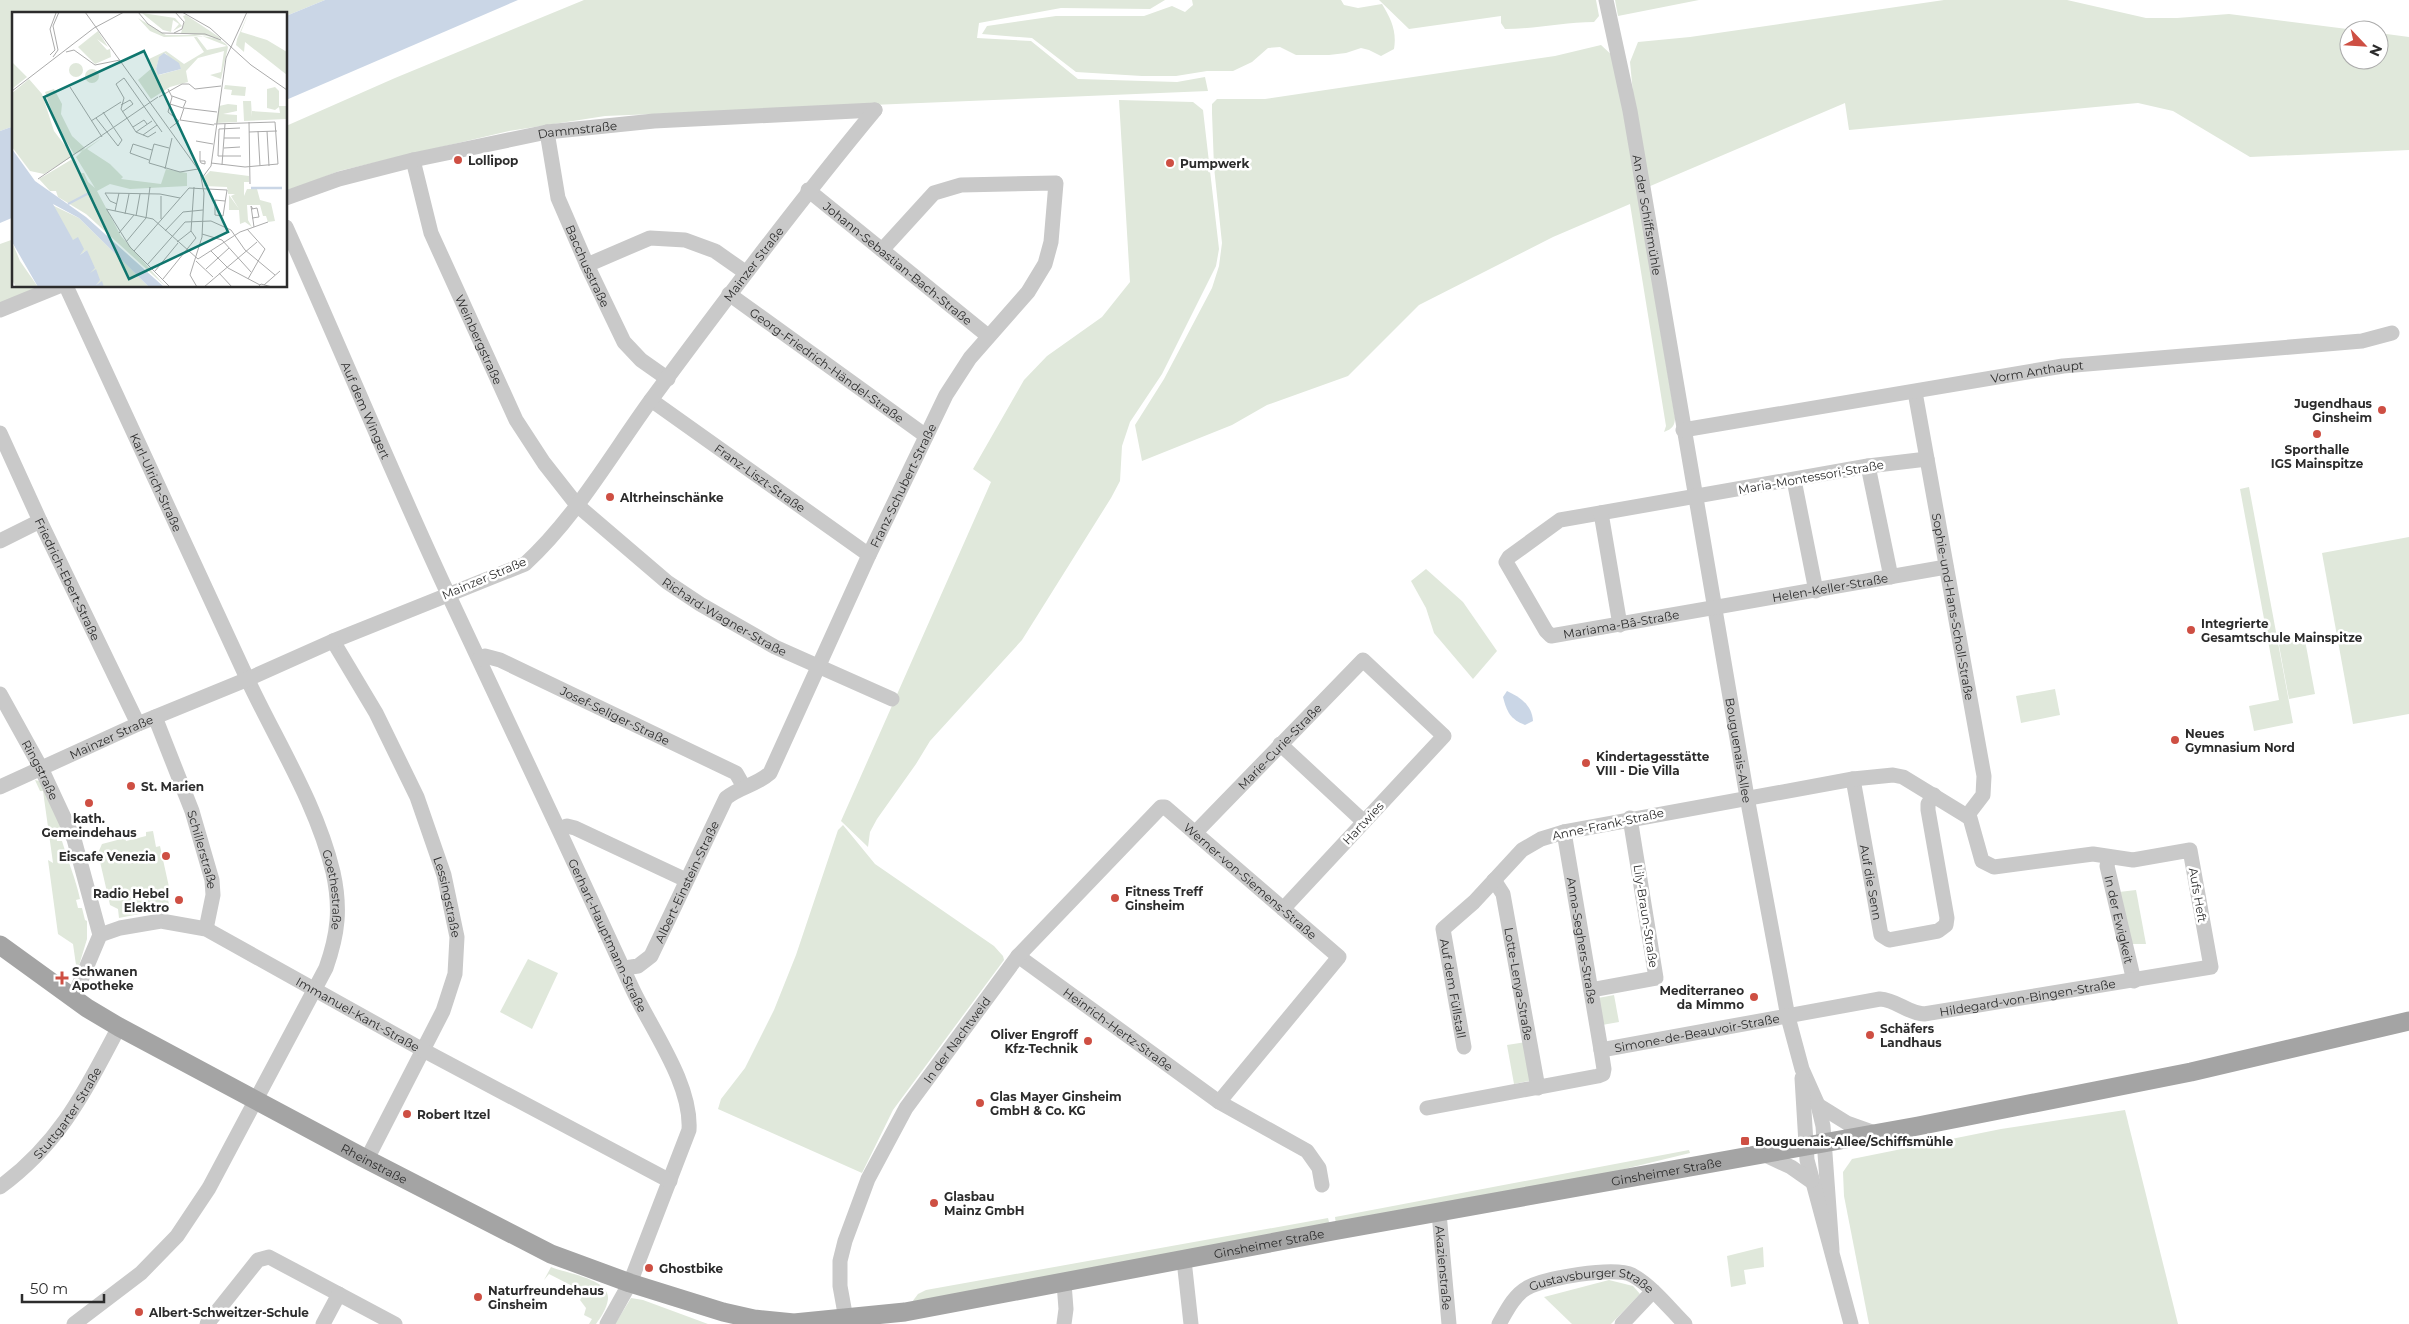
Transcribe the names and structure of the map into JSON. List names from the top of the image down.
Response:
{
  "streets": {
    "main road": ["Rheinstraße", "Ginsheimer Straße"],
    "street": [
      "Dammstraße",
      "An der Schiffsmühle",
      "Johann-Sebastian-Bach-Straße",
      "Mainzer Straße",
      "Bacchusstraße",
      "Weinbergstraße",
      "Georg-Friedrich-Händel-Straße",
      "Vorm Anthaupt",
      "Auf dem Wingert",
      "Maria-Montessori-Straße",
      "Franz-Liszt-Straße",
      "Karl-Ulrich-Straße",
      "Franz-Schubert-Straße",
      "Friedrich-Ebert-Straße",
      "Helen-Keller-Straße",
      "Sophie-und-Hans-Scholl-Straße",
      "Richard-Wagner-Straße",
      "Mariama-Bâ-Straße",
      "Josef-Seliger-Straße",
      "Marie-Curie-Straße",
      "Bouguenais-Allee",
      "Ringstraße",
      "Hartwies",
      "Anne-Frank-Straße",
      "Schillerstraße",
      "Albert-Einstein-Straße",
      "Werner-von-Siemens-Straße",
      "Auf die Senn",
      "Goethestraße",
      "Aufs Heft",
      "Lessingstraße",
      "Lily-Braun-Straße",
      "In der Ewigkeit",
      "Gerhart-Hauptmann-Straße",
      "Anna-Seghers-Straße",
      "Lotte-Lenya-Straße",
      "Auf dem Füllstall",
      "Hildegard-von-Bingen-Straße",
      "Immanuel-Kant-Straße",
      "Heinrich-Hertz-Straße",
      "Simone-de-Beauvoir-Straße",
      "In der Nachtweid",
      "Stuttgarter Straße",
      "Akazienstraße",
      "Gustavsburger Straße"
    ]
  },
  "crossings": [
    ["Dammstraße", "Mainzer Straße"],
    ["Dammstraße", "Bacchusstraße"],
    ["Dammstraße", "Weinbergstraße"],
    ["An der Schiffsmühle", "Vorm Anthaupt"],
    ["An der Schiffsmühle", "Bouguenais-Allee"],
    ["Johann-Sebastian-Bach-Straße", "Mainzer Straße"],
    ["Johann-Sebastian-Bach-Straße", "Franz-Schubert-Straße"],
    ["Mainzer Straße", "Bacchusstraße"],
    ["Mainzer Straße", "Weinbergstraße"],
    ["Mainzer Straße", "Georg-Friedrich-Händel-Straße"],
    ["Mainzer Straße", "Auf dem Wingert"],
    ["Mainzer Straße", "Franz-Liszt-Straße"],
    ["Mainzer Straße", "Karl-Ulrich-Straße"],
    ["Mainzer Straße", "Friedrich-Ebert-Straße"],
    ["Mainzer Straße", "Richard-Wagner-Straße"],
    ["Mainzer Straße", "Ringstraße"],
    ["Mainzer Straße", "Schillerstraße"],
    ["Mainzer Straße", "Goethestraße"],
    ["Mainzer Straße", "Lessingstraße"],
    ["Mainzer Straße", "Gerhart-Hauptmann-Straße"],
    ["Weinbergstraße", "Richard-Wagner-Straße"],
    ["Georg-Friedrich-Händel-Straße", "Franz-Schubert-Straße"],
    ["Vorm Anthaupt", "Sophie-und-Hans-Scholl-Straße"],
    ["Vorm Anthaupt", "Bouguenais-Allee"],
    ["Auf dem Wingert", "Gerhart-Hauptmann-Straße"],
    ["Maria-Montessori-Straße", "Sophie-und-Hans-Scholl-Straße"],
    ["Maria-Montessori-Straße", "Mariama-Bâ-Straße"],
    ["Maria-Montessori-Straße", "Bouguenais-Allee"],
    ["Franz-Liszt-Straße", "Franz-Schubert-Straße"],
    ["Karl-Ulrich-Straße", "Goethestraße"],
    ["Franz-Schubert-Straße", "Richard-Wagner-Straße"],
    ["Franz-Schubert-Straße", "Josef-Seliger-Straße"],
    ["Franz-Schubert-Straße", "Albert-Einstein-Straße"],
    ["Helen-Keller-Straße", "Sophie-und-Hans-Scholl-Straße"],
    ["Helen-Keller-Straße", "Mariama-Bâ-Straße"],
    ["Helen-Keller-Straße", "Bouguenais-Allee"],
    ["Sophie-und-Hans-Scholl-Straße", "Anne-Frank-Straße"],
    ["Mariama-Bâ-Straße", "Bouguenais-Allee"],
    ["Josef-Seliger-Straße", "Albert-Einstein-Straße"],
    ["Josef-Seliger-Straße", "Gerhart-Hauptmann-Straße"],
    ["Marie-Curie-Straße", "Hartwies"],
    ["Marie-Curie-Straße", "Werner-von-Siemens-Straße"],
    ["Bouguenais-Allee", "Anne-Frank-Straße"],
    ["Bouguenais-Allee", "Hildegard-von-Bingen-Straße"],
    ["Bouguenais-Allee", "Simone-de-Beauvoir-Straße"],
    ["Bouguenais-Allee", "Ginsheimer Straße"],
    ["Ringstraße", "Immanuel-Kant-Straße"],
    ["Hartwies", "Werner-von-Siemens-Straße"],
    ["Anne-Frank-Straße", "Auf die Senn"],
    ["Anne-Frank-Straße", "Lily-Braun-Straße"],
    ["Anne-Frank-Straße", "Anna-Seghers-Straße"],
    ["Anne-Frank-Straße", "Lotte-Lenya-Straße"],
    ["Anne-Frank-Straße", "Auf dem Füllstall"],
    ["Schillerstraße", "Immanuel-Kant-Straße"],
    ["Albert-Einstein-Straße", "Gerhart-Hauptmann-Straße"],
    ["Werner-von-Siemens-Straße", "Heinrich-Hertz-Straße"],
    ["Werner-von-Siemens-Straße", "In der Nachtweid"],
    ["Goethestraße", "Immanuel-Kant-Straße"],
    ["Goethestraße", "Rheinstraße"],
    ["Aufs Heft", "In der Ewigkeit"],
    ["Aufs Heft", "Hildegard-von-Bingen-Straße"],
    ["Lessingstraße", "Immanuel-Kant-Straße"],
    ["Lessingstraße", "Rheinstraße"],
    ["Lily-Braun-Straße", "Anna-Seghers-Straße"],
    ["In der Ewigkeit", "Hildegard-von-Bingen-Straße"],
    ["Gerhart-Hauptmann-Straße", "Immanuel-Kant-Straße"],
    ["Gerhart-Hauptmann-Straße", "Rheinstraße"],
    ["Anna-Seghers-Straße", "Simone-de-Beauvoir-Straße"],
    ["Lotte-Lenya-Straße", "Simone-de-Beauvoir-Straße"],
    ["Hildegard-von-Bingen-Straße", "Simone-de-Beauvoir-Straße"],
    ["Heinrich-Hertz-Straße", "In der Nachtweid"],
    ["In der Nachtweid", "Ginsheimer Straße"],
    ["Stuttgarter Straße", "Rheinstraße"],
    ["Rheinstraße", "Ginsheimer Straße"],
    ["Ginsheimer Straße", "Akazienstraße"]
  ],
  "places": {
    "other": [
      "Lollipop",
      "Pumpwerk",
      "Jugendhaus Ginsheim",
      "Sporthalle IGS Mainspitze",
      "Altrheinschänke",
      "Integrierte Gesamtschule Mainspitze",
      "Neues Gymnasium Nord",
      "Kindertagesstätte VIII - Die Villa",
      "St. Marien",
      "kath. Gemeindehaus",
      "Eiscafe Venezia",
      "Fitness Treff Ginsheim",
      "Radio Hebel Elektro",
      "Mediterraneo da Mimmo",
      "Schäfers Landhaus",
      "Oliver Engroff Kfz-Technik",
      "Glas Mayer Ginsheim GmbH & Co. KG",
      "Robert Itzel",
      "Glasbau Mainz GmbH",
      "Ghostbike",
      "Naturfreundehaus Ginsheim",
      "Albert-Schweitzer-Schule"
    ],
    "health": ["Schwanen Apotheke"],
    "transit": ["Bouguenais-Allee/Schiffsmühle"]
  },
  "scale_bar": "50 m",
  "north": "bottom right"
}
